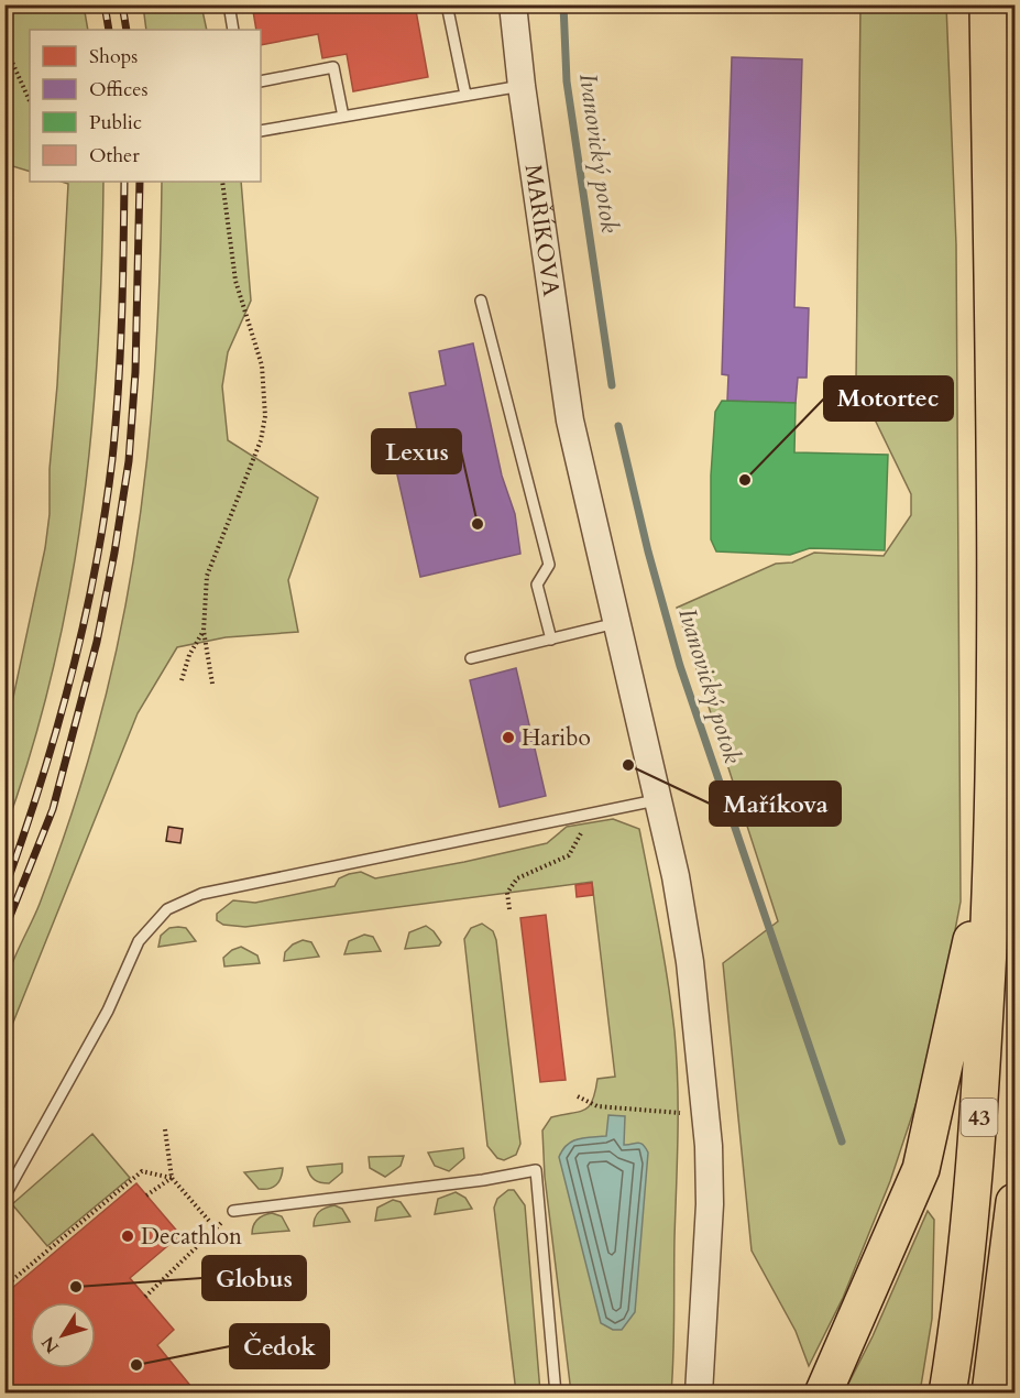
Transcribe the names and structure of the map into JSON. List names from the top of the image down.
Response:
{
  "streets": {
    "highway": ["43"],
    "street": ["MAŘÍKOVA"]
  },
  "water": ["Ivanovický potok"],
  "places": [
    "Motortec",
    "Lexus",
    "Haribo",
    "Maříkova",
    "Decathlon",
    "Globus",
    "Čedok"
  ],
  "legend": [
    "Shops",
    "Offices",
    "Public",
    "Other"
  ],
  "north": "bottom left"
}
